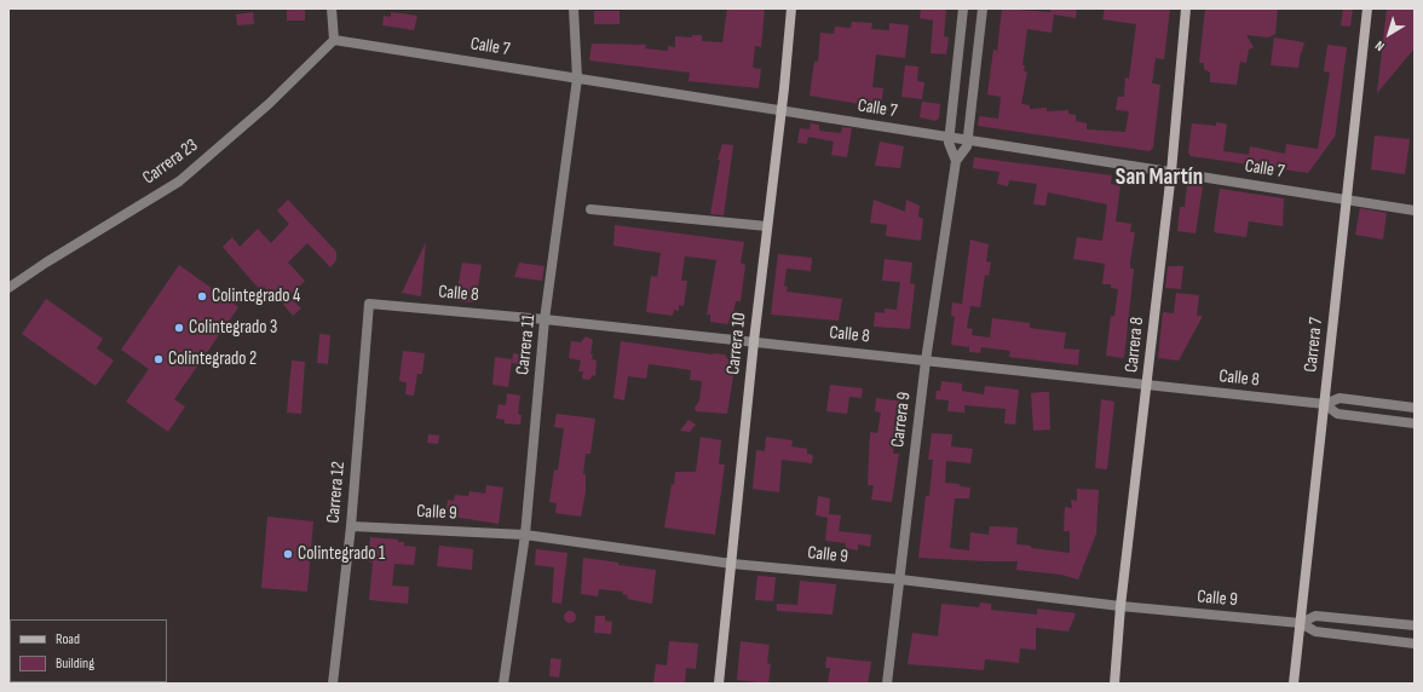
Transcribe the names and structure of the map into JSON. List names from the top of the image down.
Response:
{
  "streets": {
    "street": [
      "Calle 7",
      "Carrera 23",
      "Calle 8",
      "Carrera 10",
      "Carrera 11",
      "Carrera 8",
      "Carrera 7",
      "Carrera 9",
      "Carrera 12",
      "Calle 9"
    ]
  },
  "crossings": [
    ["Calle 7", "Carrera 23"],
    ["Calle 7", "Carrera 10"],
    ["Calle 7", "Carrera 11"],
    ["Calle 7", "Carrera 8"],
    ["Calle 7", "Carrera 7"],
    ["Calle 7", "Carrera 9"],
    ["Calle 8", "Carrera 10"],
    ["Calle 8", "Carrera 11"],
    ["Calle 8", "Carrera 8"],
    ["Calle 8", "Carrera 7"],
    ["Calle 8", "Carrera 9"],
    ["Calle 8", "Carrera 12"],
    ["Carrera 10", "Calle 9"],
    ["Carrera 11", "Calle 9"],
    ["Carrera 8", "Calle 9"],
    ["Carrera 7", "Calle 9"],
    ["Carrera 9", "Calle 9"],
    ["Carrera 12", "Calle 9"]
  ],
  "districts": ["San Martín"],
  "places": [
    "Colintegrado 4",
    "Colintegrado 3",
    "Colintegrado 2",
    "Colintegrado 1"
  ],
  "legend": ["Road", "Building"],
  "north": "bottom left"
}
